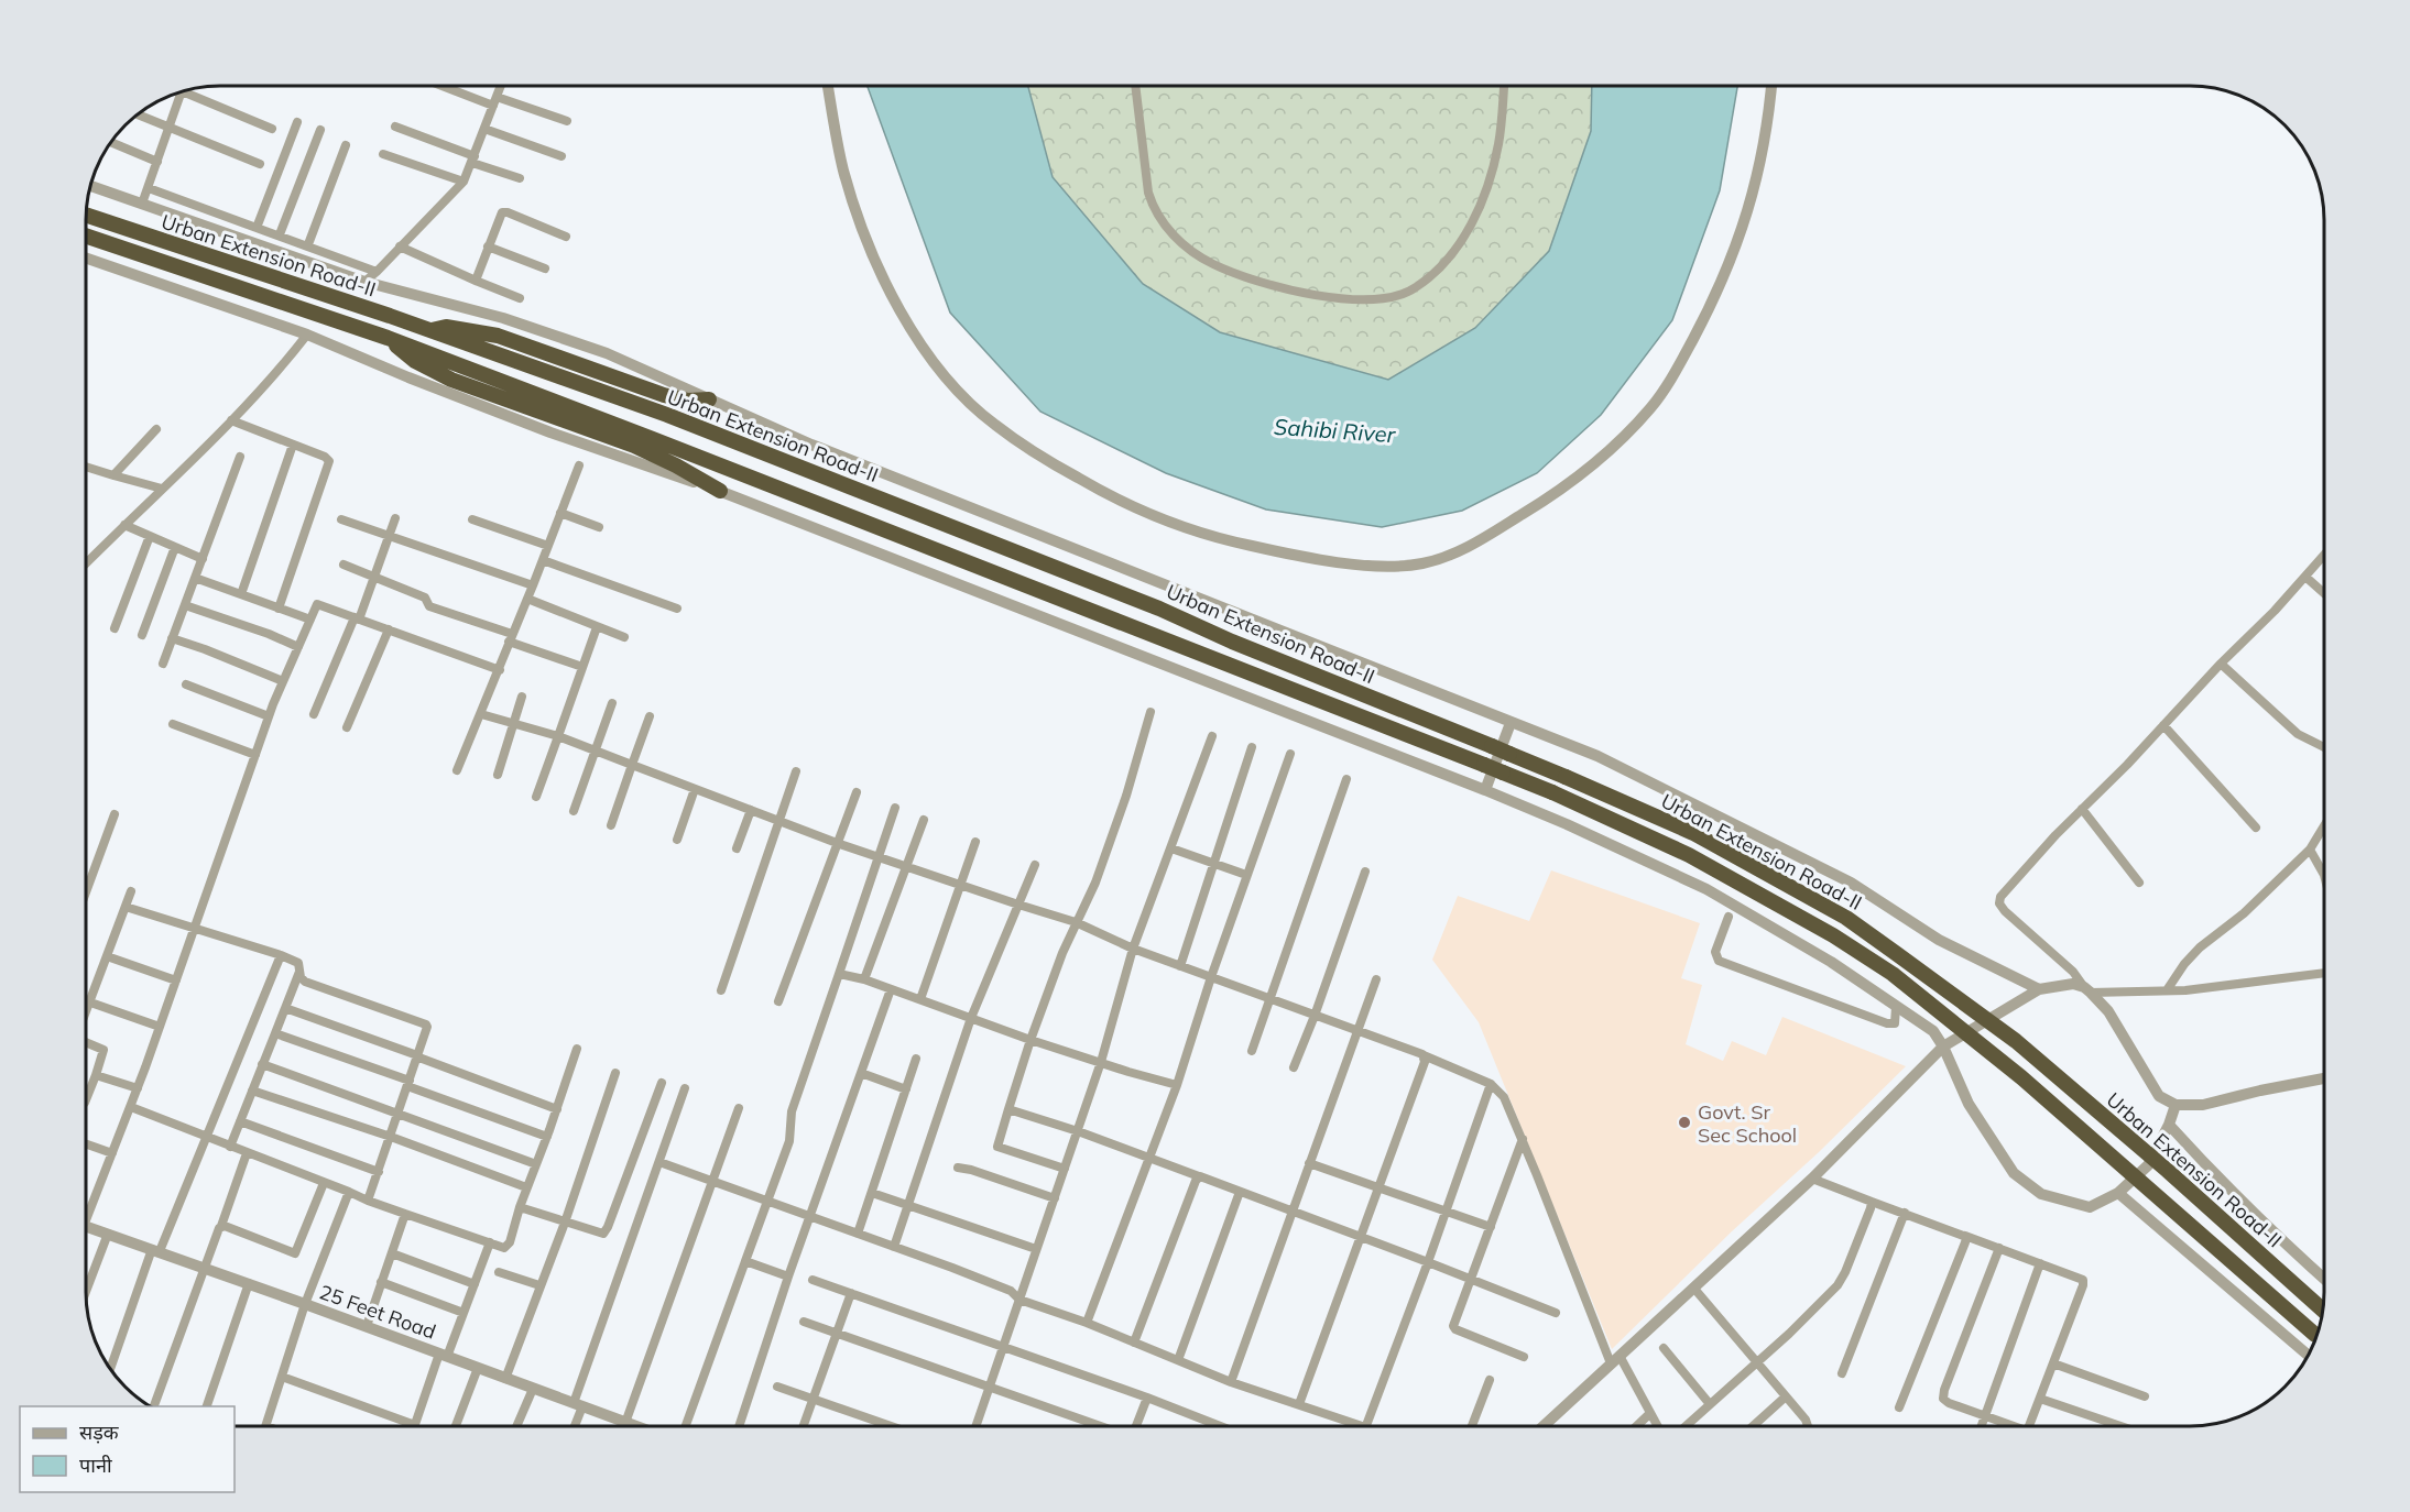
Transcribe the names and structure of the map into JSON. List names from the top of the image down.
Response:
{
  "streets": {
    "highway": ["Urban Extension Road-II"],
    "street": ["25 Feet Road"]
  },
  "water": ["Sahibi River"],
  "places": ["Govt. Sr Sec School"],
  "legend": ["सड़क", "पानी"]
}
